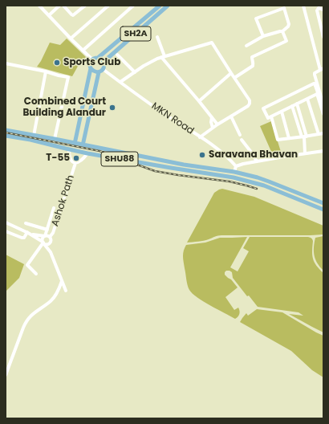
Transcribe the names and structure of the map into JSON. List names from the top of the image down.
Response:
{
  "streets": {
    "main road": ["SH2A", "SHU88"],
    "street": ["MKN Road", "Ashok Path"]
  },
  "crossings": [
    ["SH2A", "MKN Road"]
  ],
  "places": [
    "Sports Club",
    "Combined Court Building Alandur",
    "Saravana Bhavan",
    "T-55"
  ]
}
